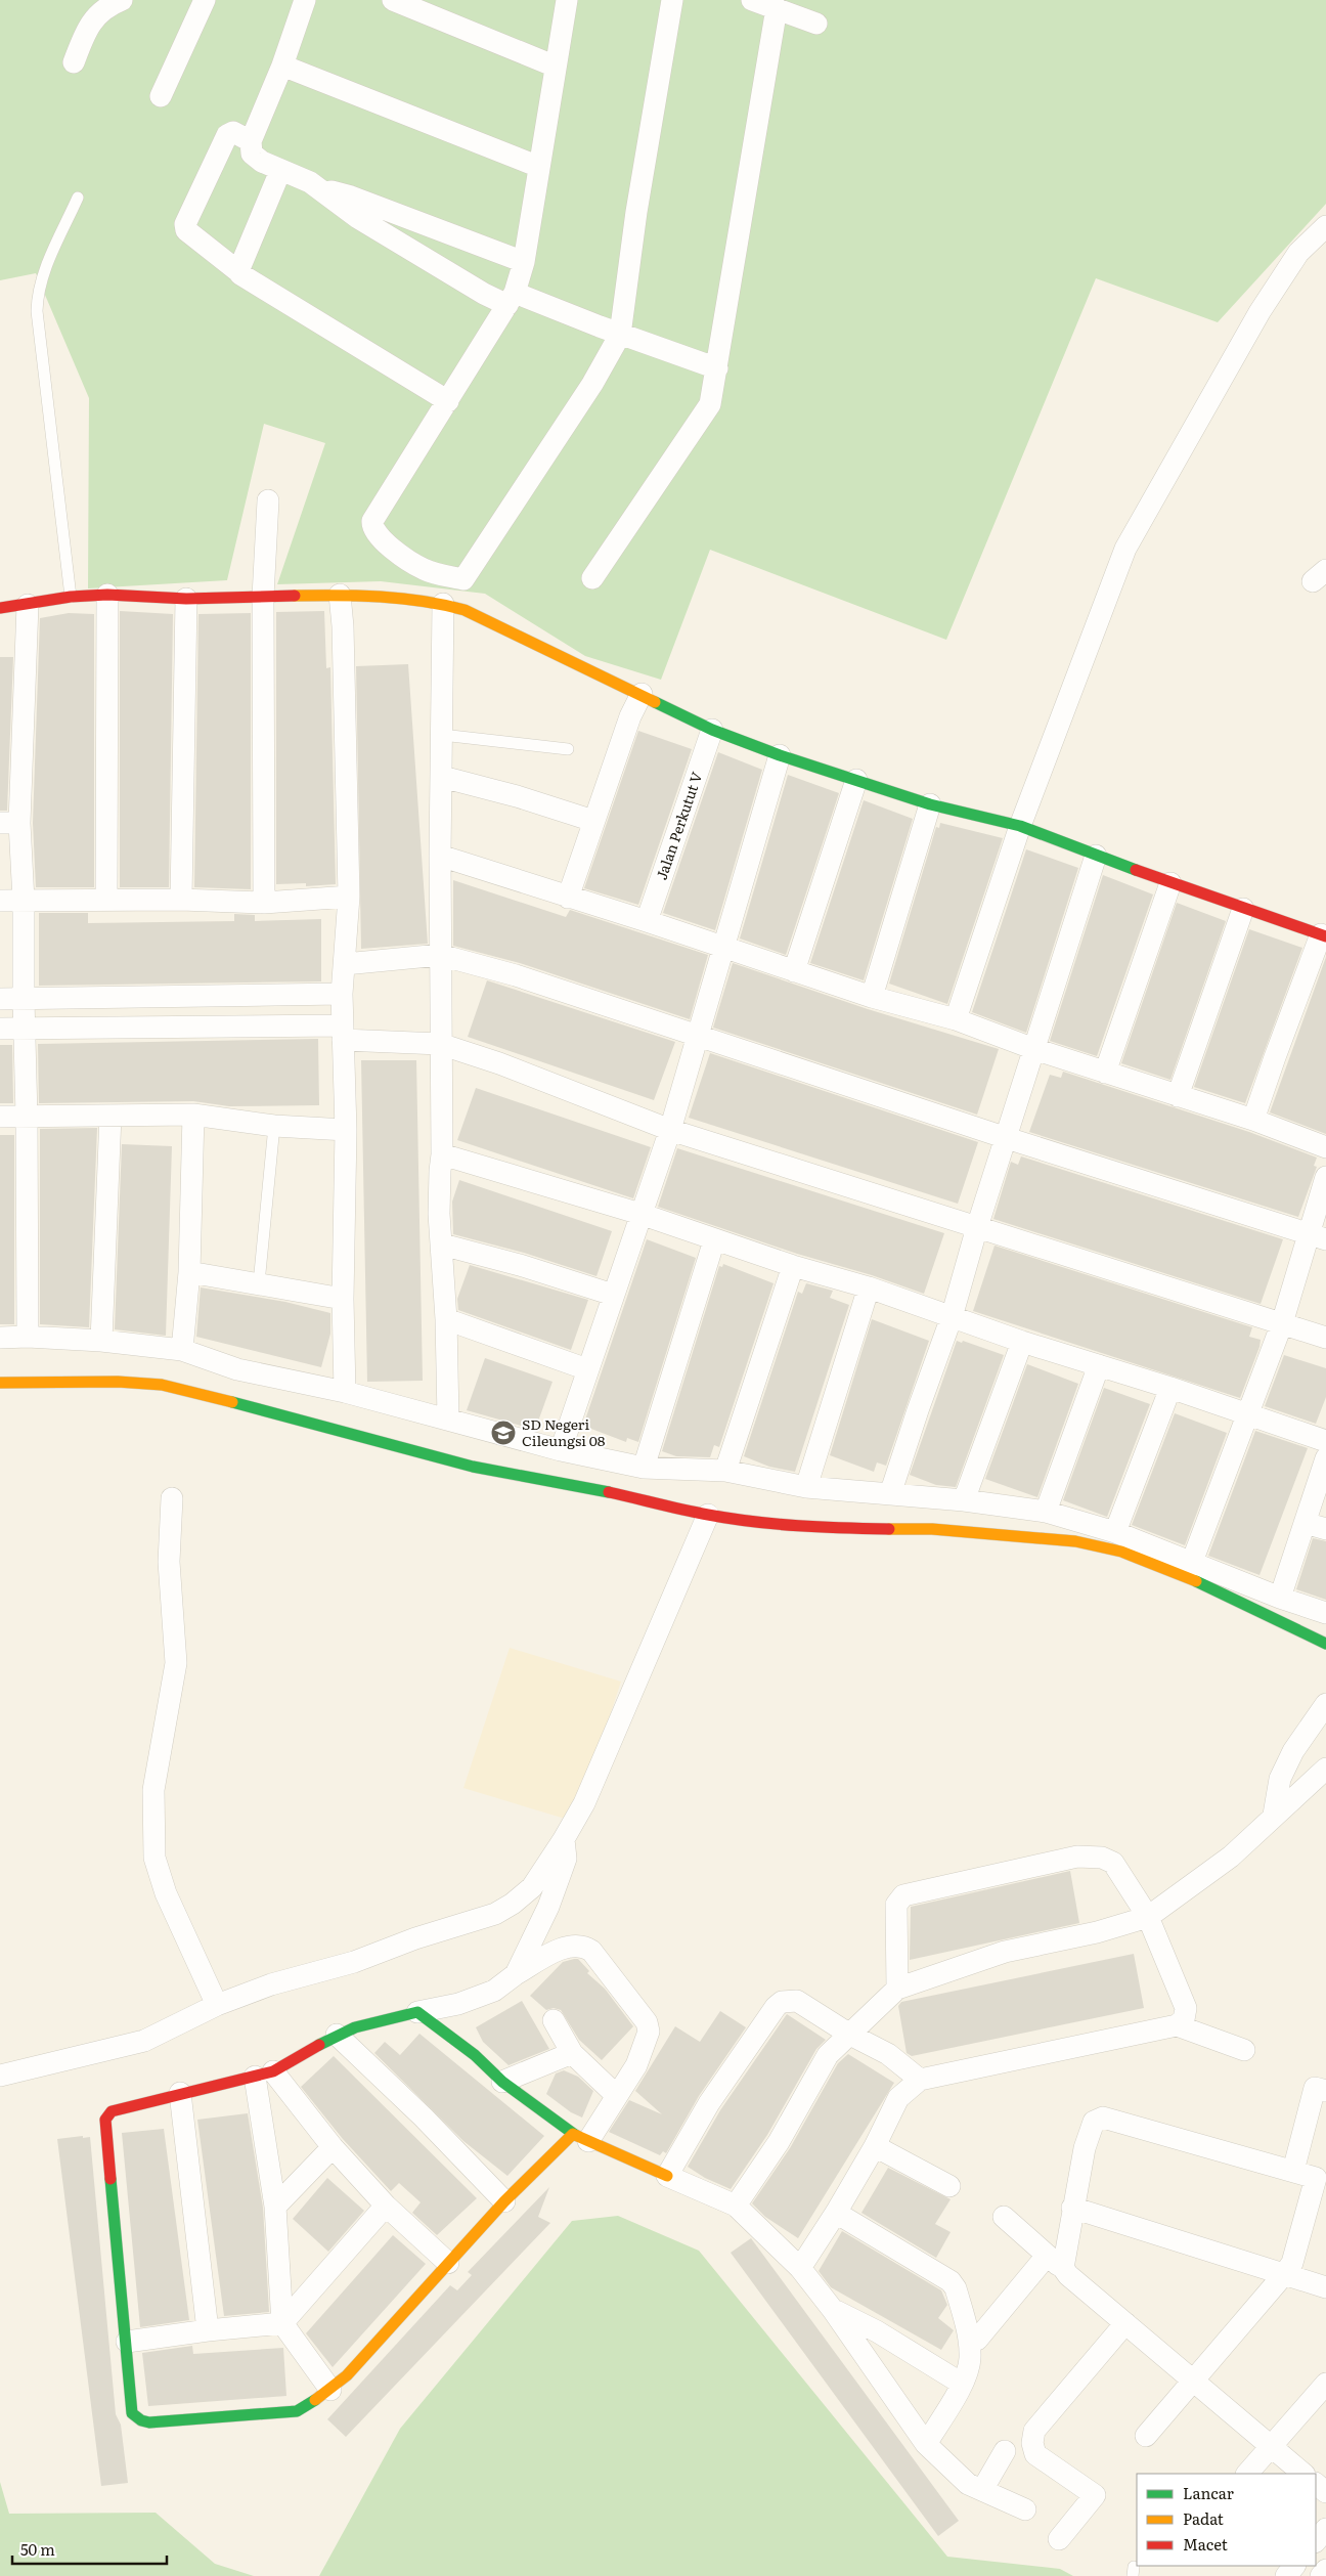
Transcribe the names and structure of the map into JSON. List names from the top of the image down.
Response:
{
  "streets": {
    "street": ["Jalan Perkutut V"]
  },
  "places": {
    "school or university": ["SD Negeri Cileungsi 08"]
  },
  "legend": ["Lancar", "Padat", "Macet"],
  "scale_bar": "50 m"
}
